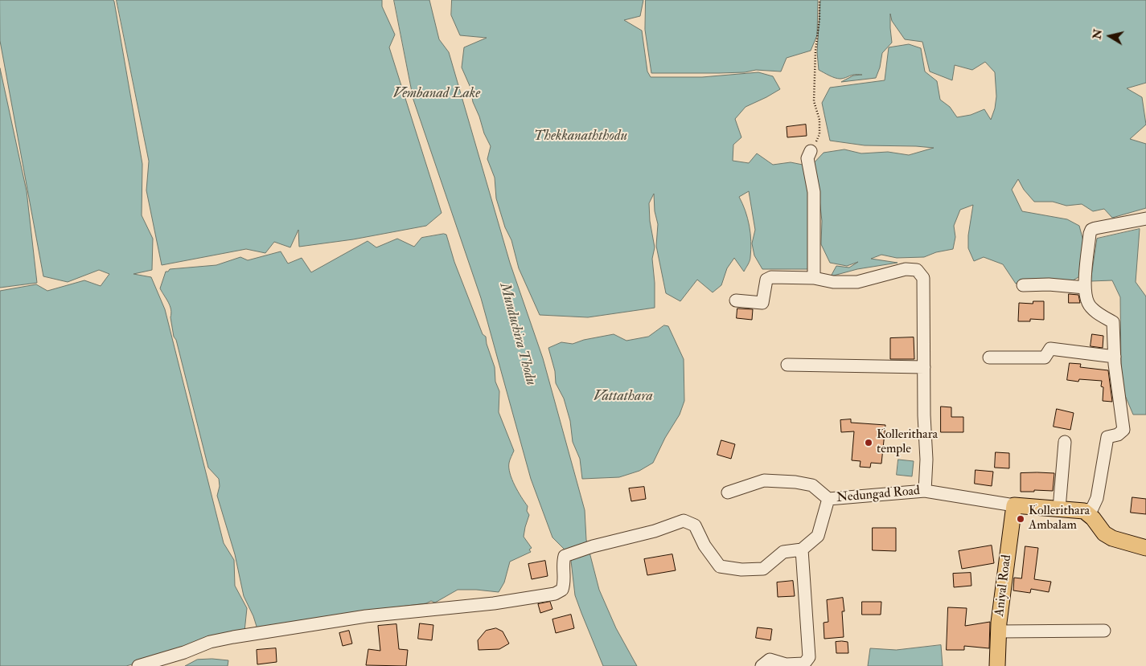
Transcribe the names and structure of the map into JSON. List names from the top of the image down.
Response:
{
  "streets": {
    "main road": ["Nedungad Road", "Aniyal Road"]
  },
  "crossings": [
    ["Nedungad Road", "Aniyal Road"]
  ],
  "water": [
    "Vembanad Lake",
    "Thekkanaththodu",
    "Munduchira Thodu",
    "Vattathara"
  ],
  "places": ["Kollerithara temple", "Kollerithara Ambalam"],
  "north": "left"
}
